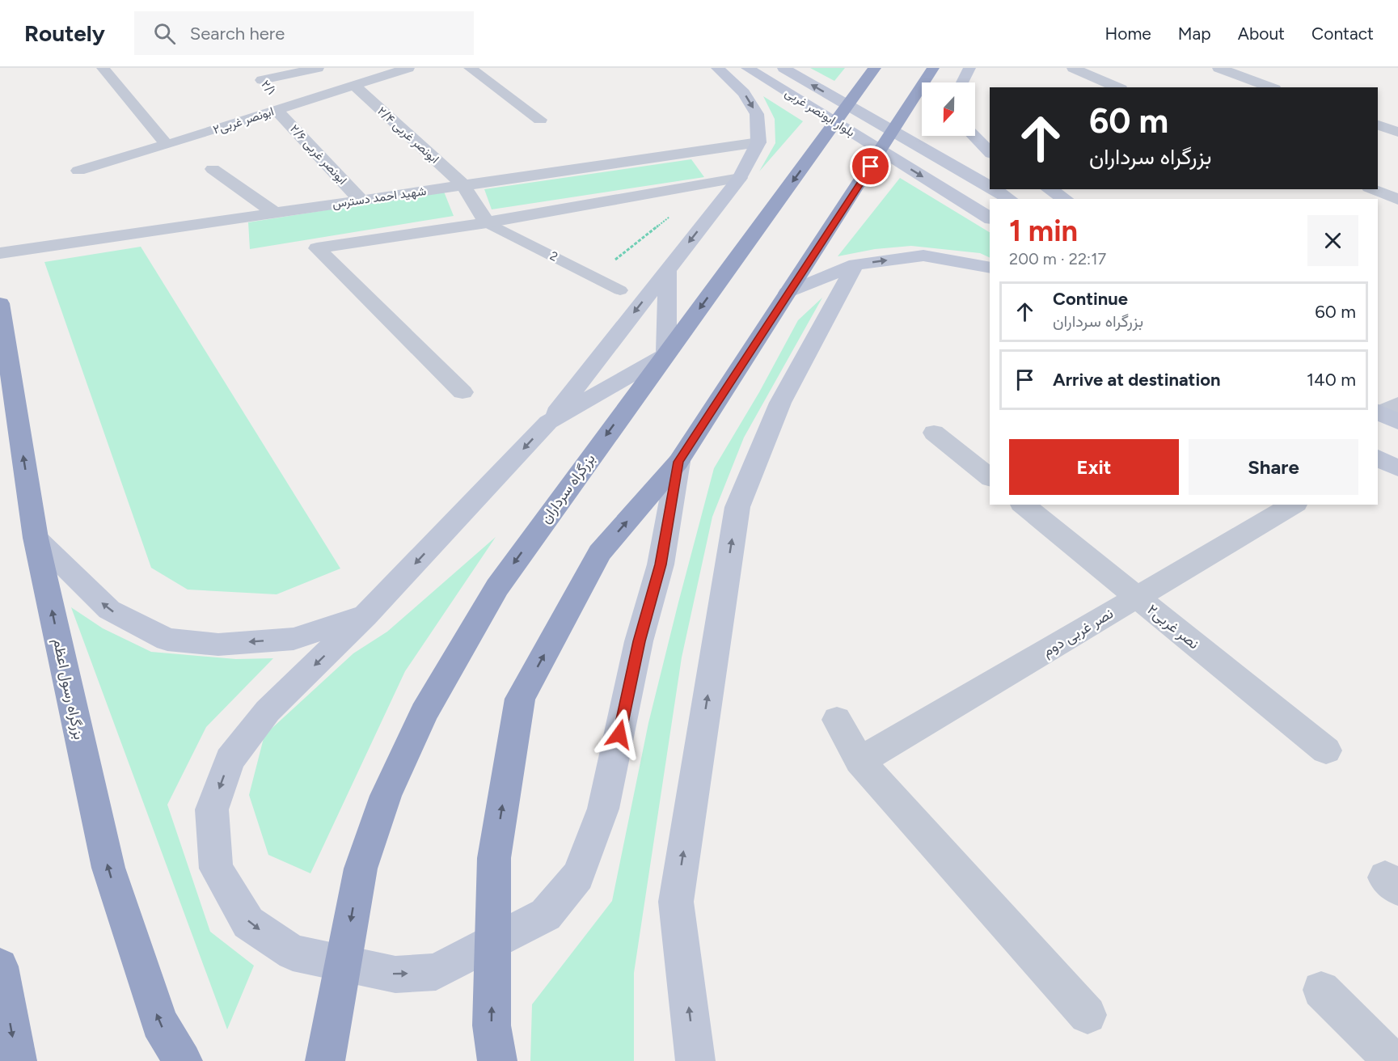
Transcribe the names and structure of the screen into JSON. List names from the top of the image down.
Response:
{
  "streets": {
    "highway": ["بزرگراه سرداران", "بزرگراه رسول اعظم"],
    "main road": ["بلوار ابونصر غربی"],
    "street": [
      "۲/۱",
      "۲ابونصر غربی",
      "ابونصر غربی ۲/۴",
      "ابونصر غربی ۲/۶",
      "شهید احمد دسترس",
      "نصر غربی۲",
      "نصر غربی دوم"
    ],
    "lane": ["2"]
  },
  "crossings": [
    ["۲/۱", "۲ابونصر غربی"],
    ["۲/۱", "ابونصر غربی ۲/۶"],
    ["۲ابونصر غربی", "ابونصر غربی ۲/۴"],
    ["۲ابونصر غربی", "ابونصر غربی ۲/۶"],
    ["ابونصر غربی ۲/۴", "شهید احمد دسترس"],
    ["ابونصر غربی ۲/۴", "2"],
    ["ابونصر غربی ۲/۶", "شهید احمد دسترس"],
    ["نصر غربی۲", "نصر غربی دوم"]
  ],
  "one_way": ["بزرگراه رسول اعظم"],
  "north": "bottom",
  "page": {
    "header": "Routely",
    "search": "Search here",
    "nav": [
      "Home",
      "Map",
      "About",
      "Contact"
    ],
    "turn": ["60 m", "بزرگراه سرداران"],
    "heading": ["1 min", "200 m · 22:17"],
    "list": [
      {
        "name": "Continue",
        "note": "بزرگراه سرداران",
        "value": "60 m"
      },
      {
        "name": "Arrive at destination",
        "value": "140 m"
      }
    ],
    "buttons": ["Exit", "Share"]
  }
}
